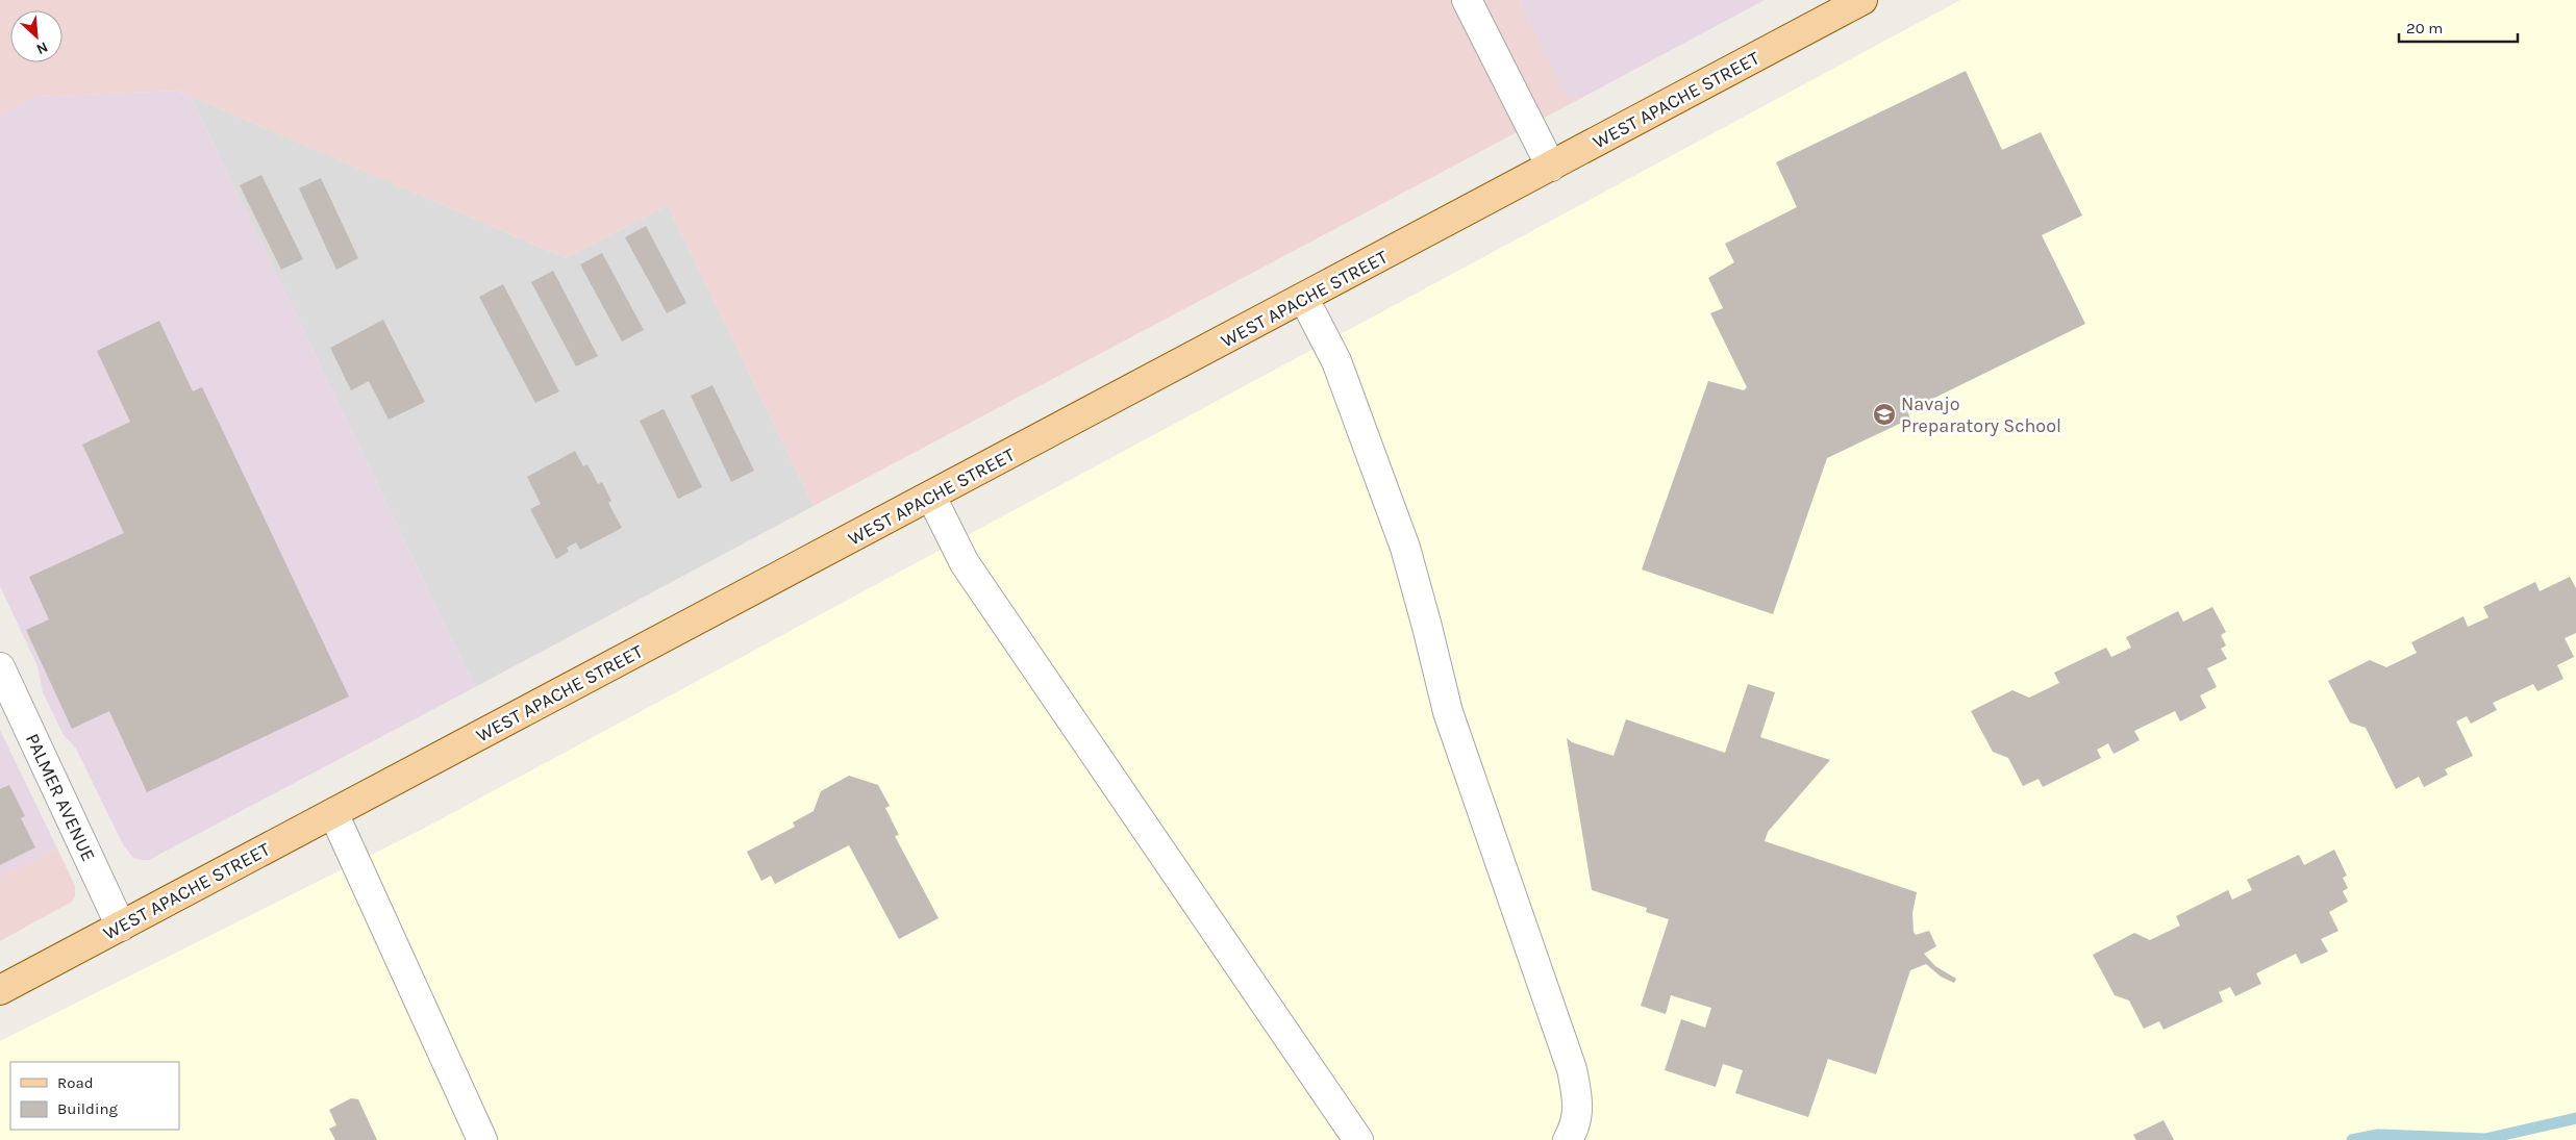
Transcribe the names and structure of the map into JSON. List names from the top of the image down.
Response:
{
  "streets": {
    "main road": ["WEST APACHE STREET"],
    "street": ["PALMER AVENUE"]
  },
  "crossings": [
    ["WEST APACHE STREET", "PALMER AVENUE"]
  ],
  "places": {
    "school or university": ["Navajo Preparatory School"]
  },
  "legend": ["Road", "Building"],
  "scale_bar": "20 m",
  "north": "bottom right"
}
